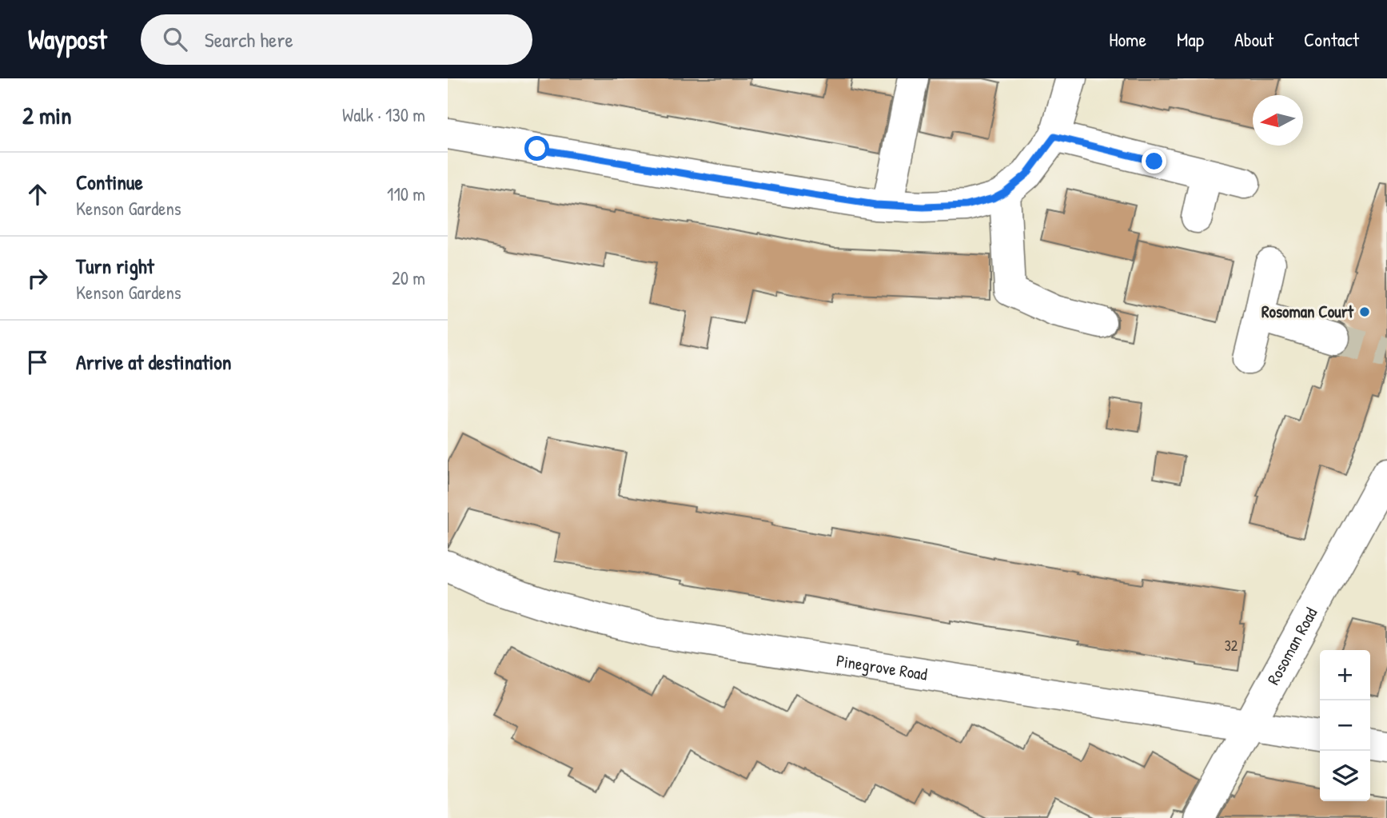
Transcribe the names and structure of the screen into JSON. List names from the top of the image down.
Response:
{
  "streets": {
    "street": ["Rosoman Road", "Pinegrove Road"]
  },
  "crossings": [
    ["Rosoman Road", "Pinegrove Road"]
  ],
  "places": ["Rosoman Court"],
  "house_numbers": ["32"],
  "north": "left",
  "page": {
    "header": "Waypost",
    "search": "Search here",
    "nav": [
      "Home",
      "Map",
      "About",
      "Contact"
    ],
    "heading": ["2 min", "Walk · 130 m"],
    "list": [
      ["Continue", "Kenson Gardens", "110 m"],
      ["Turn right", "Kenson Gardens", "20 m"],
      "Arrive at destination"
    ],
    "map_buttons": ["+", "−"]
  }
}
